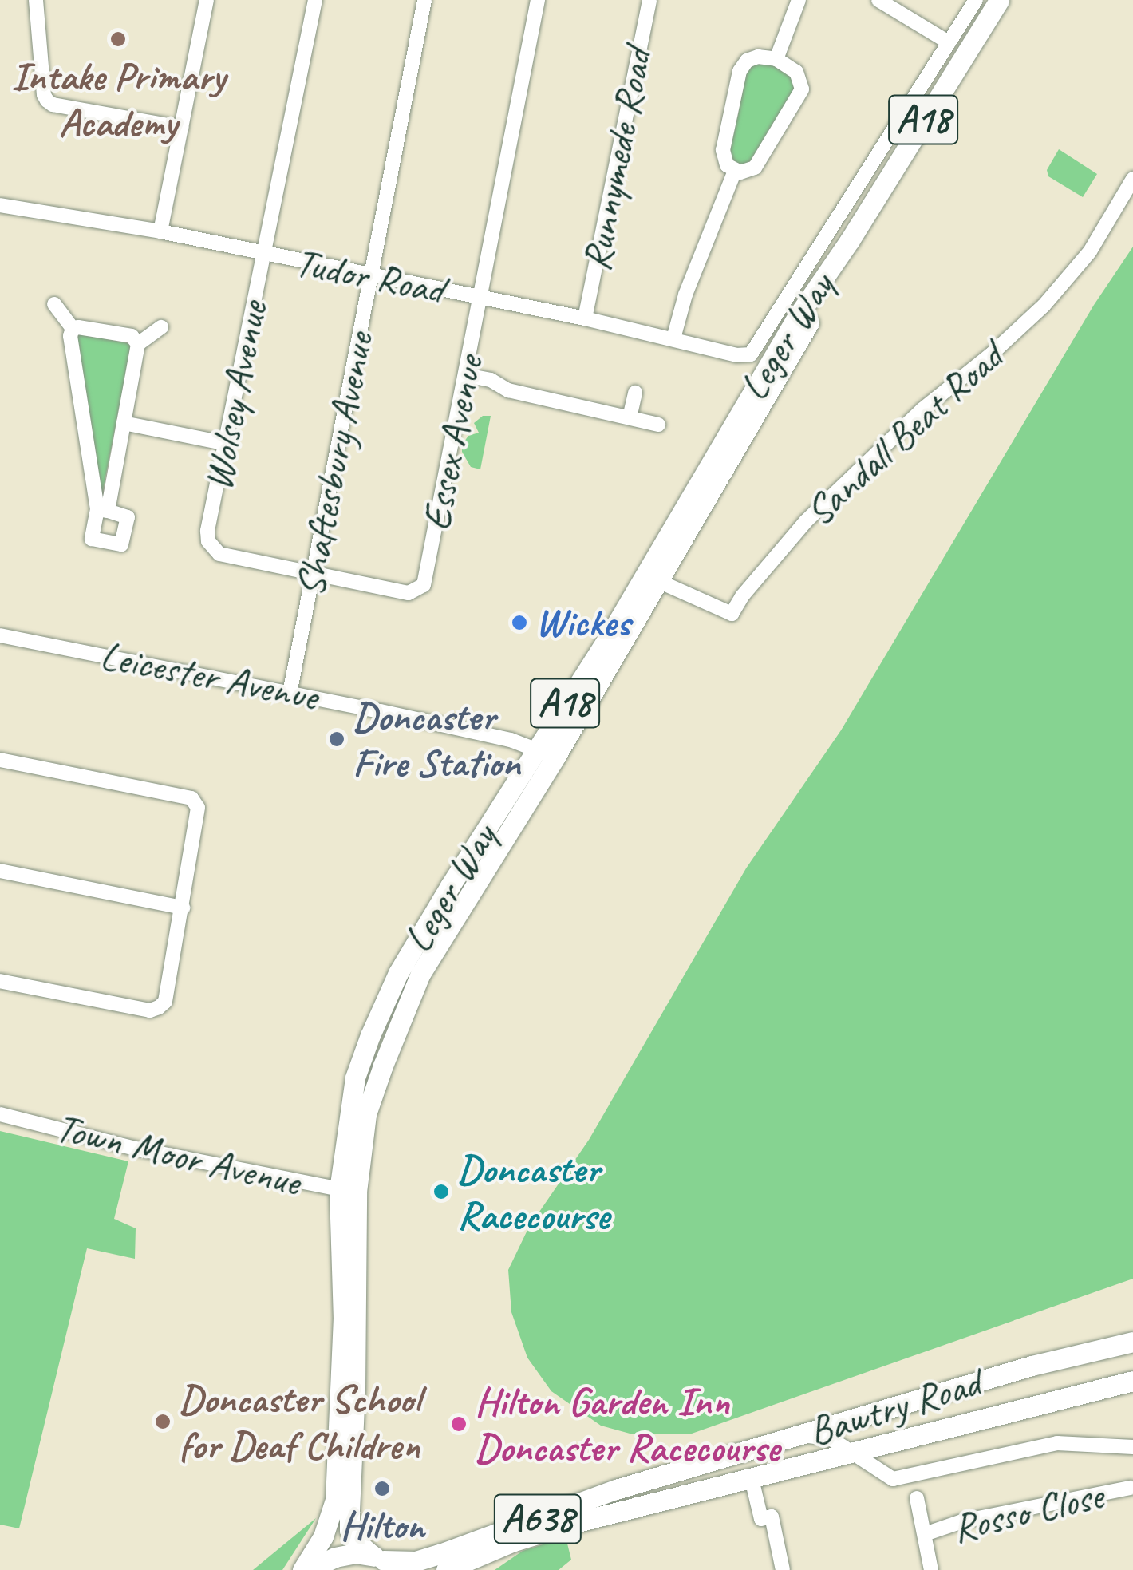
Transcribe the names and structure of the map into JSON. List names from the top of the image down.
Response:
{
  "streets": {
    "highway": [
      "A18",
      "Leger Way",
      "Bawtry Road",
      "A638"
    ],
    "street": [
      "Runnymede Road",
      "Tudor Road",
      "Wolsey Avenue",
      "Sandall Beat Road",
      "Essex Avenue",
      "Shaftesbury Avenue",
      "Leicester Avenue",
      "Town Moor Avenue",
      "Rosso Close"
    ]
  },
  "crossings": [
    ["Runnymede Road", "Tudor Road"],
    ["Tudor Road", "Wolsey Avenue"],
    ["Tudor Road", "Essex Avenue"],
    ["Tudor Road", "Shaftesbury Avenue"],
    ["Leger Way", "Sandall Beat Road"],
    ["Leger Way", "Leicester Avenue"],
    ["Leger Way", "Town Moor Avenue"],
    ["Leger Way", "Bawtry Road"],
    ["Wolsey Avenue", "Essex Avenue"],
    ["Wolsey Avenue", "Shaftesbury Avenue"],
    ["Essex Avenue", "Shaftesbury Avenue"],
    ["Shaftesbury Avenue", "Leicester Avenue"]
  ],
  "places": [
    "Intake Primary Academy",
    "Wickes",
    "Doncaster Fire Station",
    "Doncaster Racecourse",
    "Doncaster School for Deaf Children",
    "Hilton Garden Inn Doncaster Racecourse",
    "Hilton"
  ]
}
